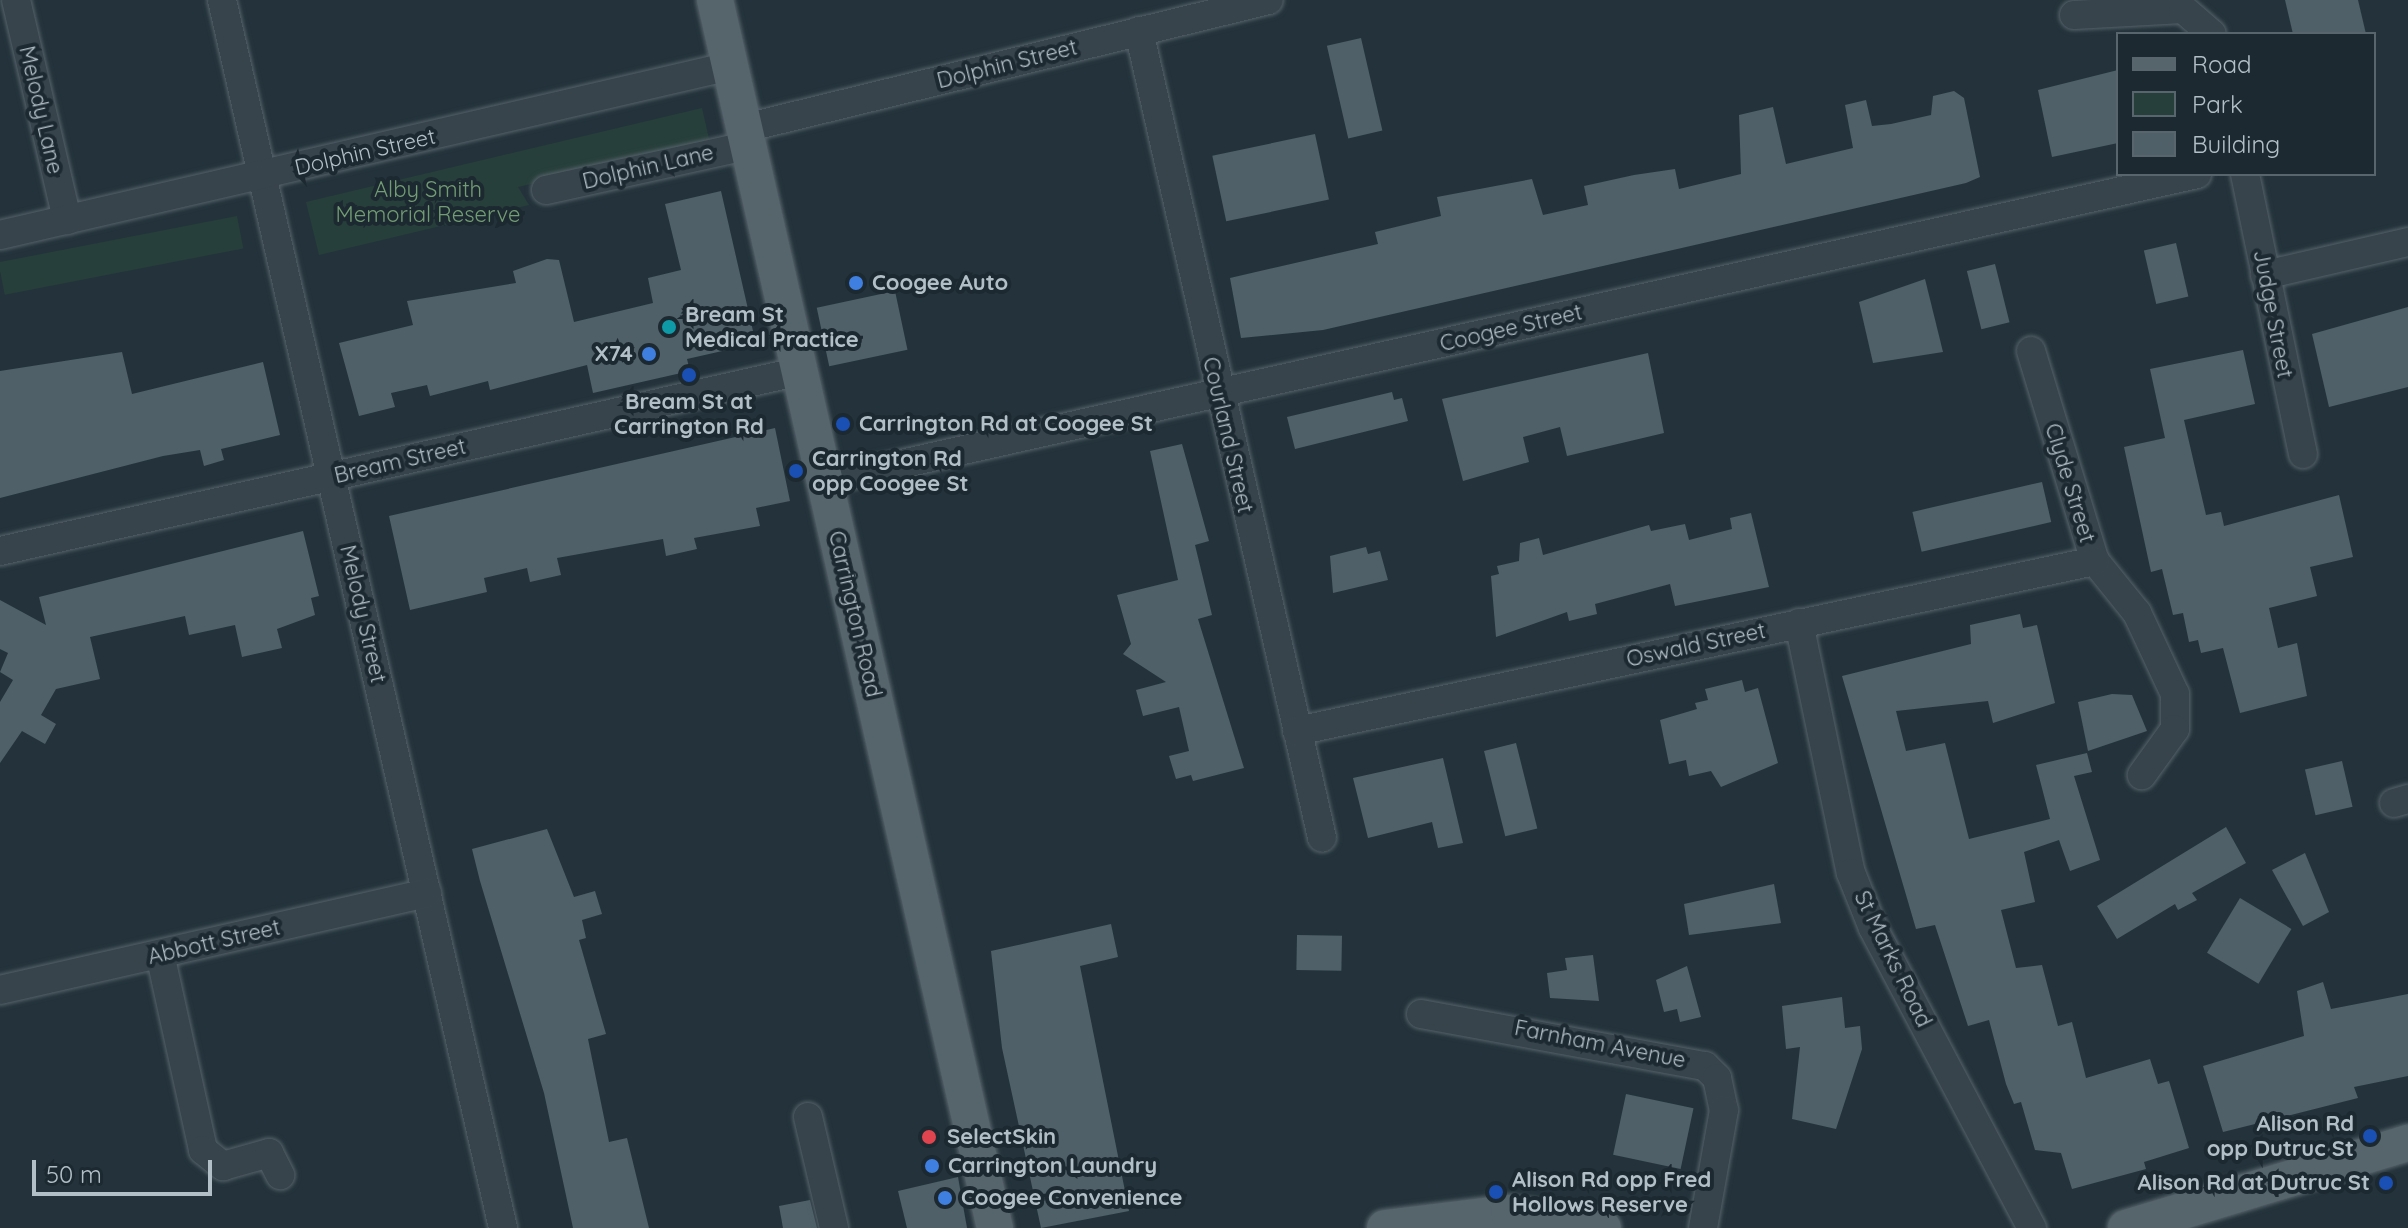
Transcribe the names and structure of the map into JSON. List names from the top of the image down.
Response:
{
  "streets": {
    "main road": ["Carrington Road"],
    "street": [
      "Dolphin Street",
      "Melody Lane",
      "Dolphin Lane",
      "Judge Street",
      "Coogee Street",
      "Courland Street",
      "Bream Street",
      "Clyde Street",
      "Melody Street",
      "Oswald Street",
      "Abbott Street",
      "St Marks Road",
      "Farnham Avenue"
    ]
  },
  "crossings": [
    ["Dolphin Street", "Melody Lane"],
    ["Dolphin Street", "Dolphin Lane"],
    ["Dolphin Street", "Courland Street"],
    ["Dolphin Street", "Melody Street"],
    ["Dolphin Street", "Carrington Road"],
    ["Dolphin Lane", "Carrington Road"],
    ["Coogee Street", "Courland Street"],
    ["Coogee Street", "Carrington Road"],
    ["Courland Street", "Oswald Street"],
    ["Bream Street", "Melody Street"],
    ["Bream Street", "Carrington Road"],
    ["Clyde Street", "Oswald Street"],
    ["Melody Street", "Abbott Street"],
    ["Oswald Street", "St Marks Road"]
  ],
  "parks": ["Alby Smith Memorial Reserve"],
  "places": [
    "Coogee Auto",
    "Bream St Medical Practice",
    "X74",
    "Bream St at Carrington Rd",
    "Carrington Rd at Coogee St",
    "Carrington Rd opp Coogee St",
    "Alison Rd opp Dutruc St",
    "SelectSkin",
    "Carrington Laundry",
    "Alison Rd at Dutruc St",
    "Alison Rd opp Fred Hollows Reserve",
    "Coogee Convenience"
  ],
  "legend": ["Road", "Park", "Building"],
  "scale_bar": "50 m"
}
